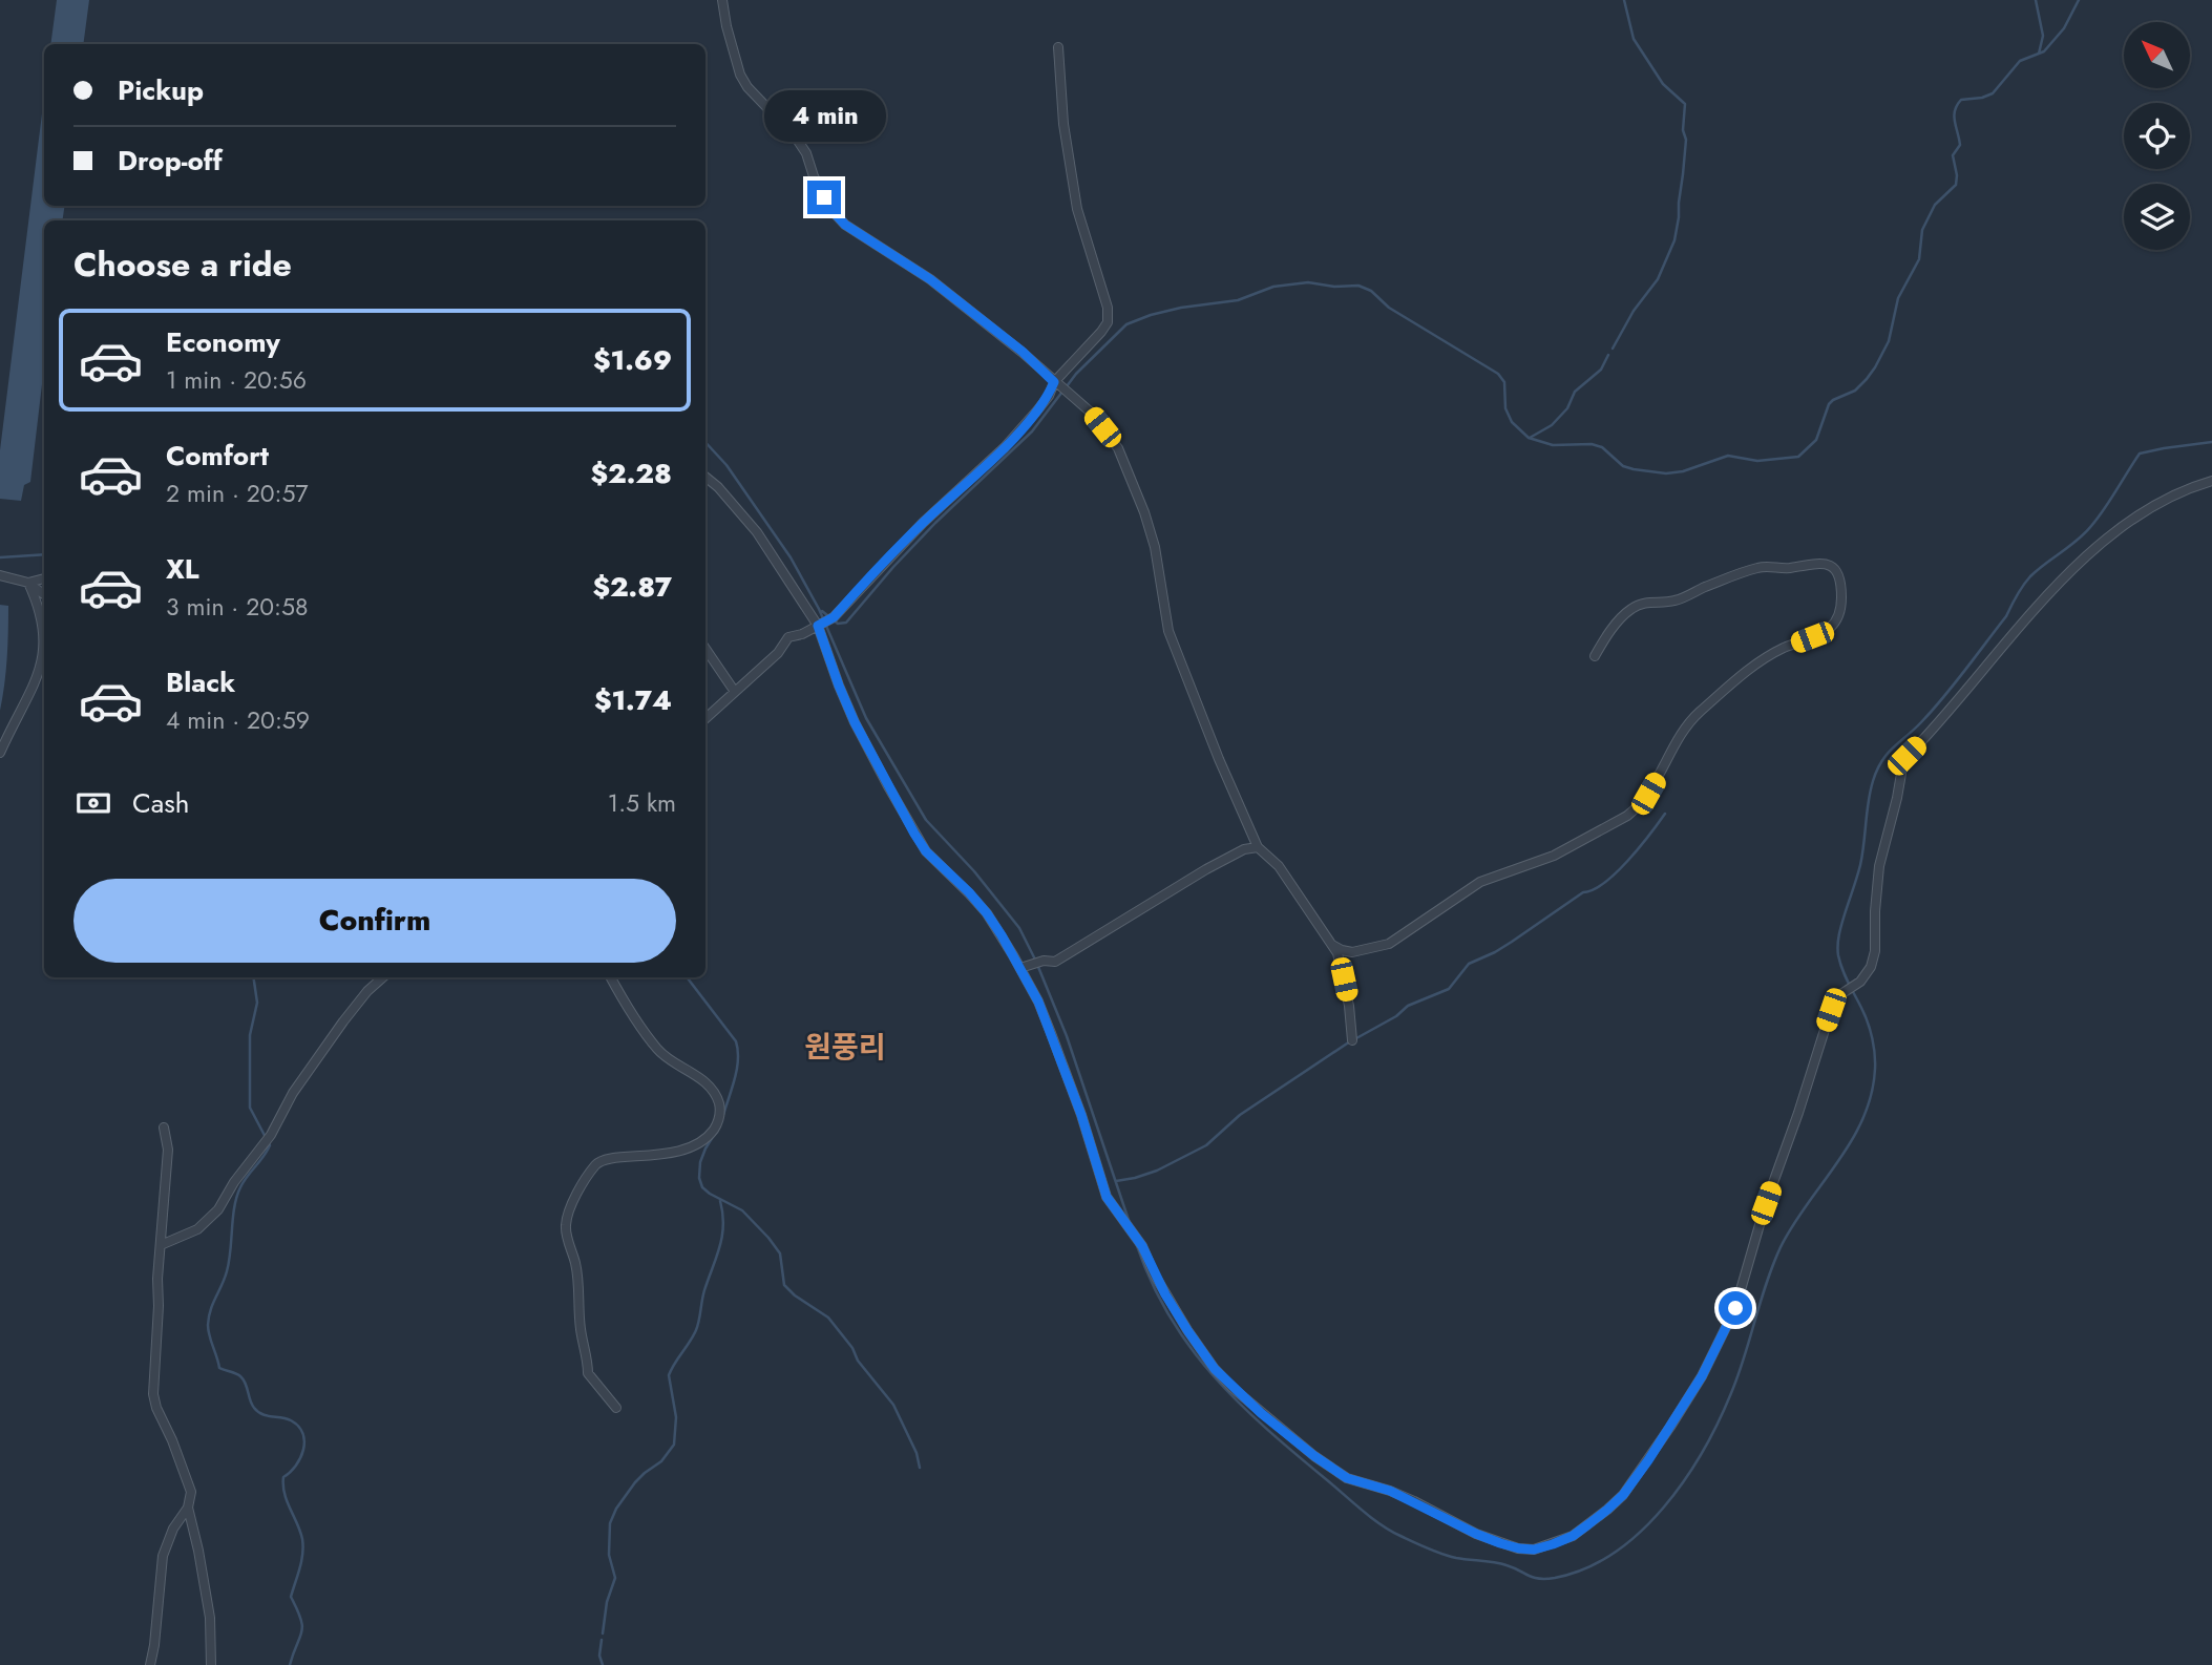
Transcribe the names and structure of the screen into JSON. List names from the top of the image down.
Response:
{
  "districts": ["원풍리"],
  "north": "top left",
  "page": {
    "banner": ["Pickup", "Drop-off"],
    "bubble": "4 min",
    "heading": "Choose a ride",
    "list": [
      {
        "name": "Economy",
        "note": "1 min · 20:56",
        "value": "$1.69"
      },
      {
        "name": "Comfort",
        "note": "2 min · 20:57",
        "value": "$2.28"
      },
      {
        "name": "XL",
        "note": "3 min · 20:58",
        "value": "$2.87"
      },
      {
        "name": "Black",
        "note": "4 min · 20:59",
        "value": "$1.74"
      }
    ],
    "pay": ["Cash", "1.5 km"],
    "buttons": "Confirm"
  }
}
